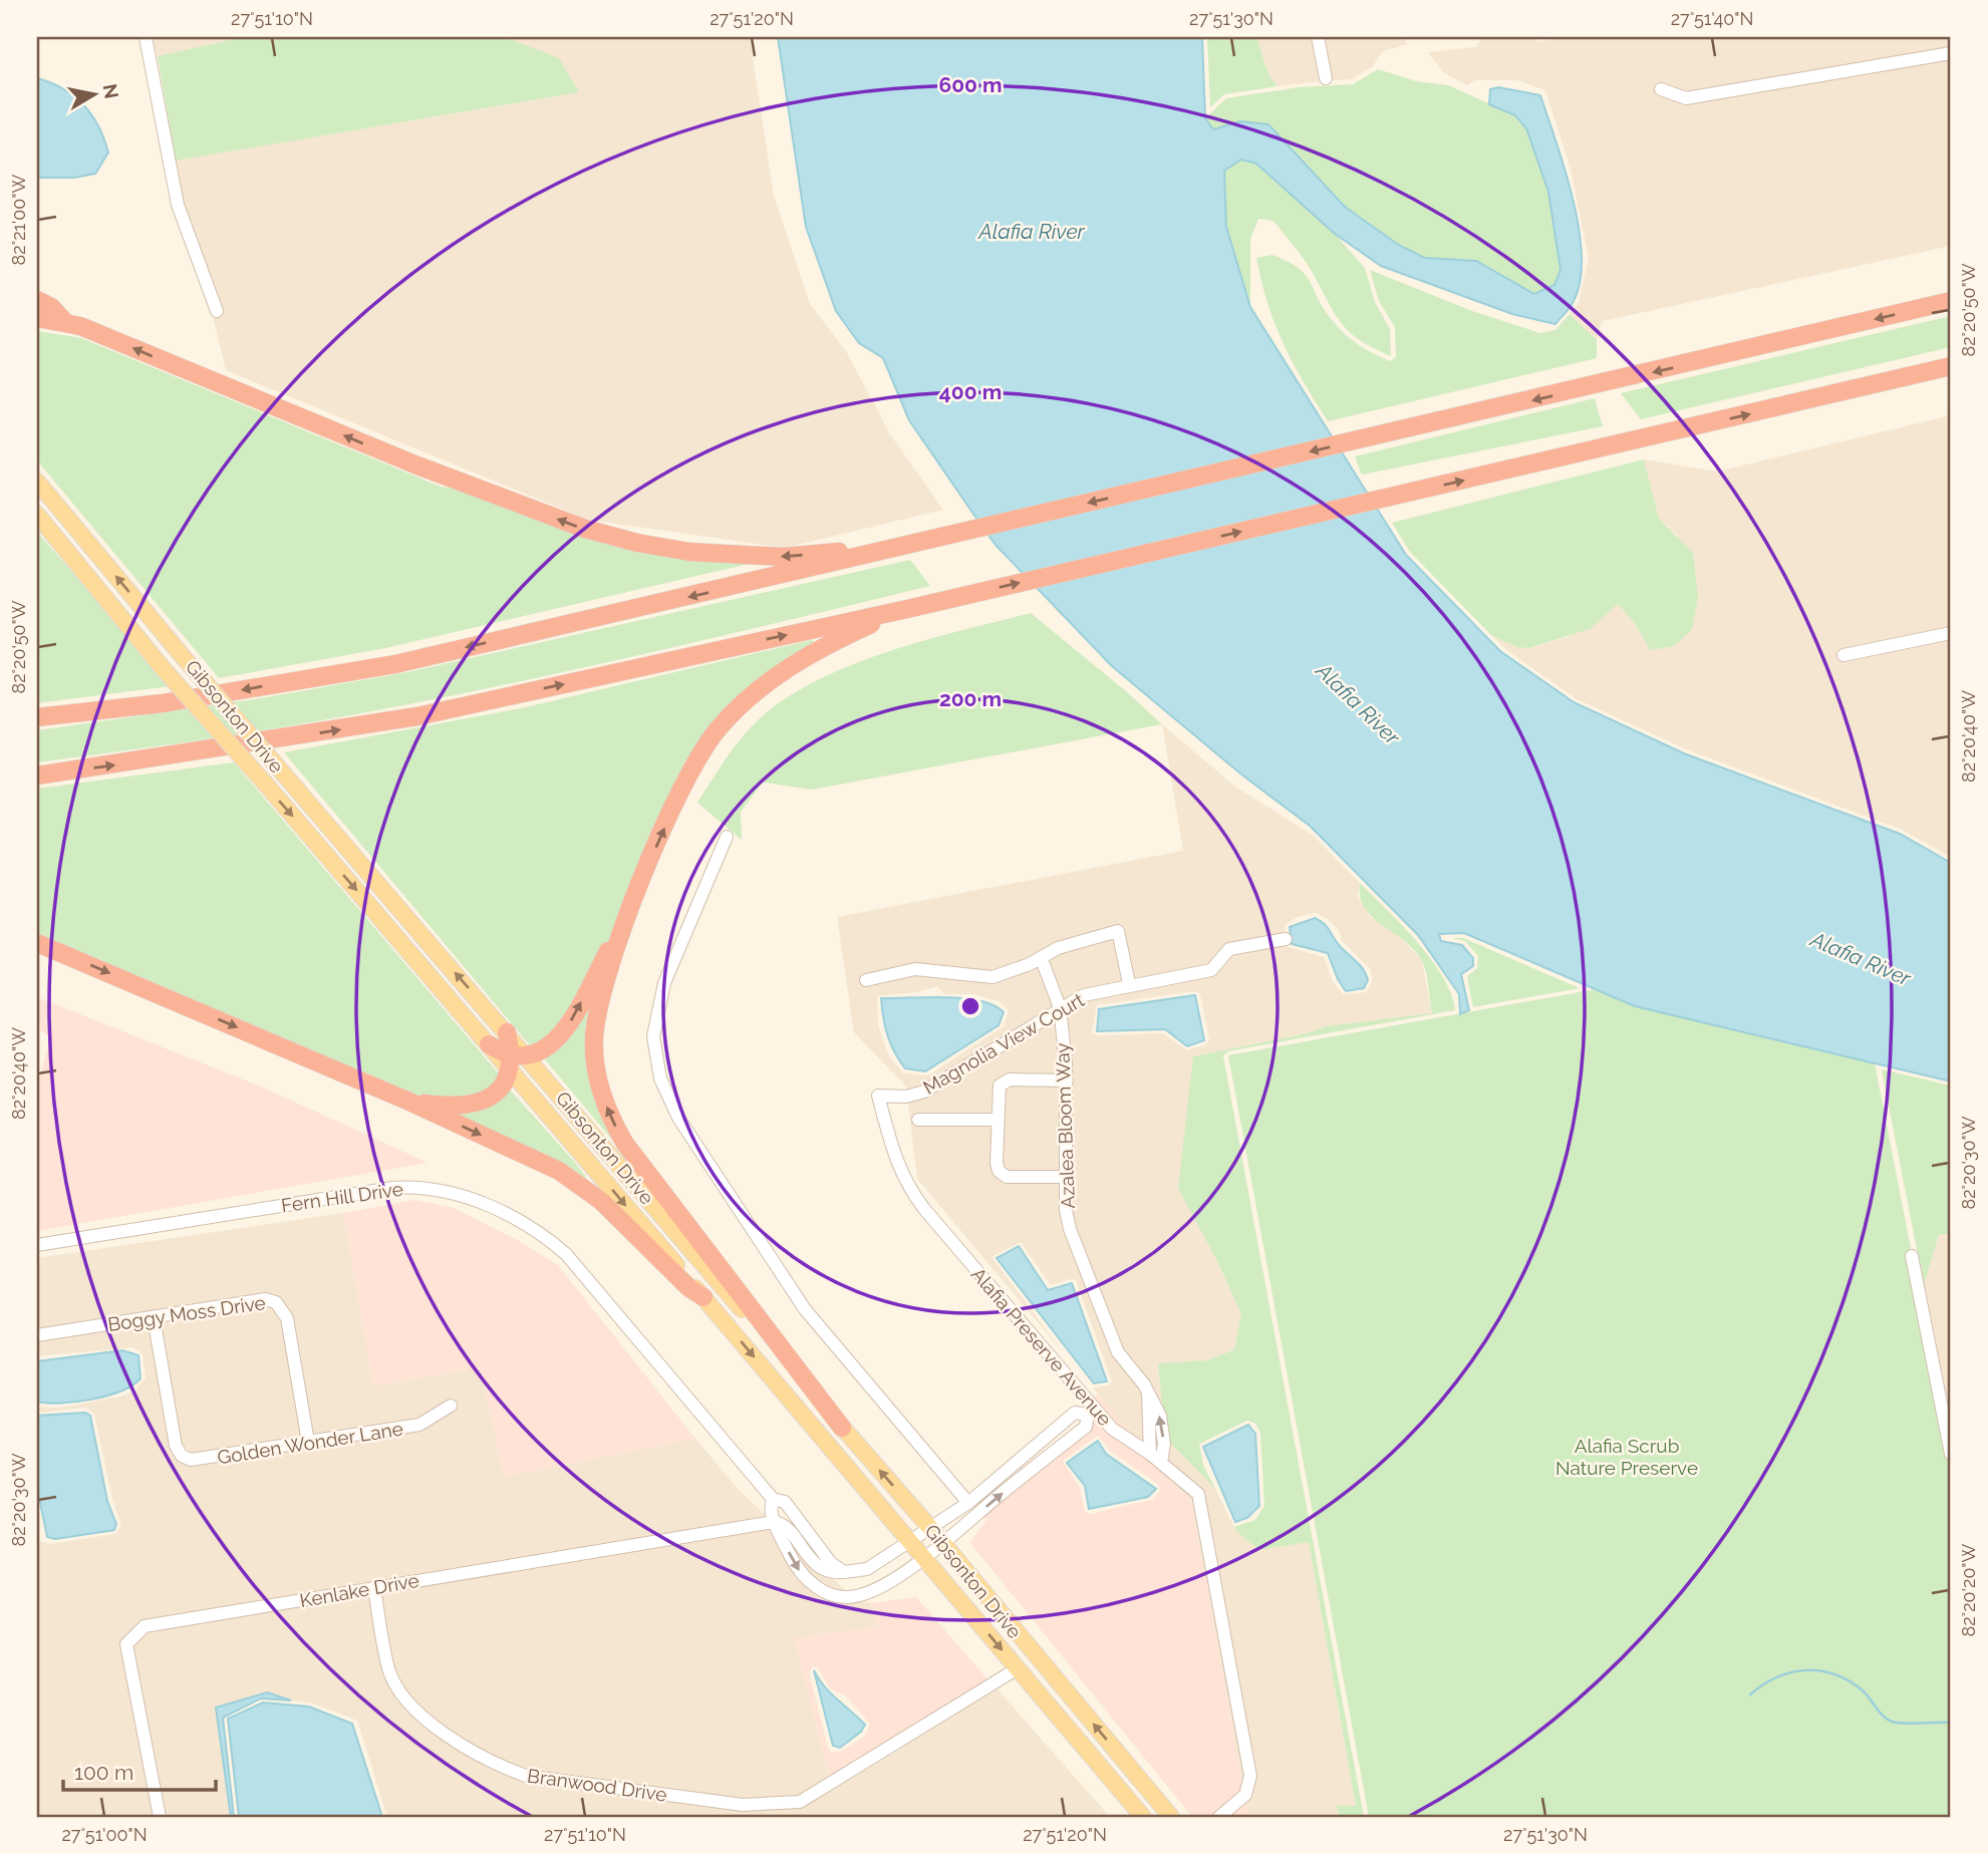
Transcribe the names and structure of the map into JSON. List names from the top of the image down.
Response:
{
  "streets": {
    "main road": ["Gibsonton Drive"],
    "street": [
      "Magnolia View Court",
      "Azalea Bloom Way",
      "Fern Hill Drive",
      "Boggy Moss Drive",
      "Alafia Preserve Avenue",
      "Golden Wonder Lane",
      "Kenlake Drive",
      "Branwood Drive"
    ]
  },
  "crossings": [
    ["Gibsonton Drive", "Branwood Drive"],
    ["Magnolia View Court", "Azalea Bloom Way"],
    ["Magnolia View Court", "Alafia Preserve Avenue"],
    ["Azalea Bloom Way", "Alafia Preserve Avenue"],
    ["Boggy Moss Drive", "Golden Wonder Lane"],
    ["Kenlake Drive", "Branwood Drive"]
  ],
  "water": ["Alafia River"],
  "parks": ["Alafia Scrub Nature Preserve"],
  "scale_bar": "100 m",
  "north": "right",
  "coordinates": [
    "27°51'10\"N",
    "27°51'20\"N",
    "27°51'30\"N",
    "27°51'40\"N",
    "82°21'00\"W",
    "82°20'50\"W",
    "82°20'40\"W",
    "82°20'30\"W",
    "82°20'20\"W",
    "27°51'00\"N"
  ],
  "rings": ["600 m", "400 m", "200 m"]
}
